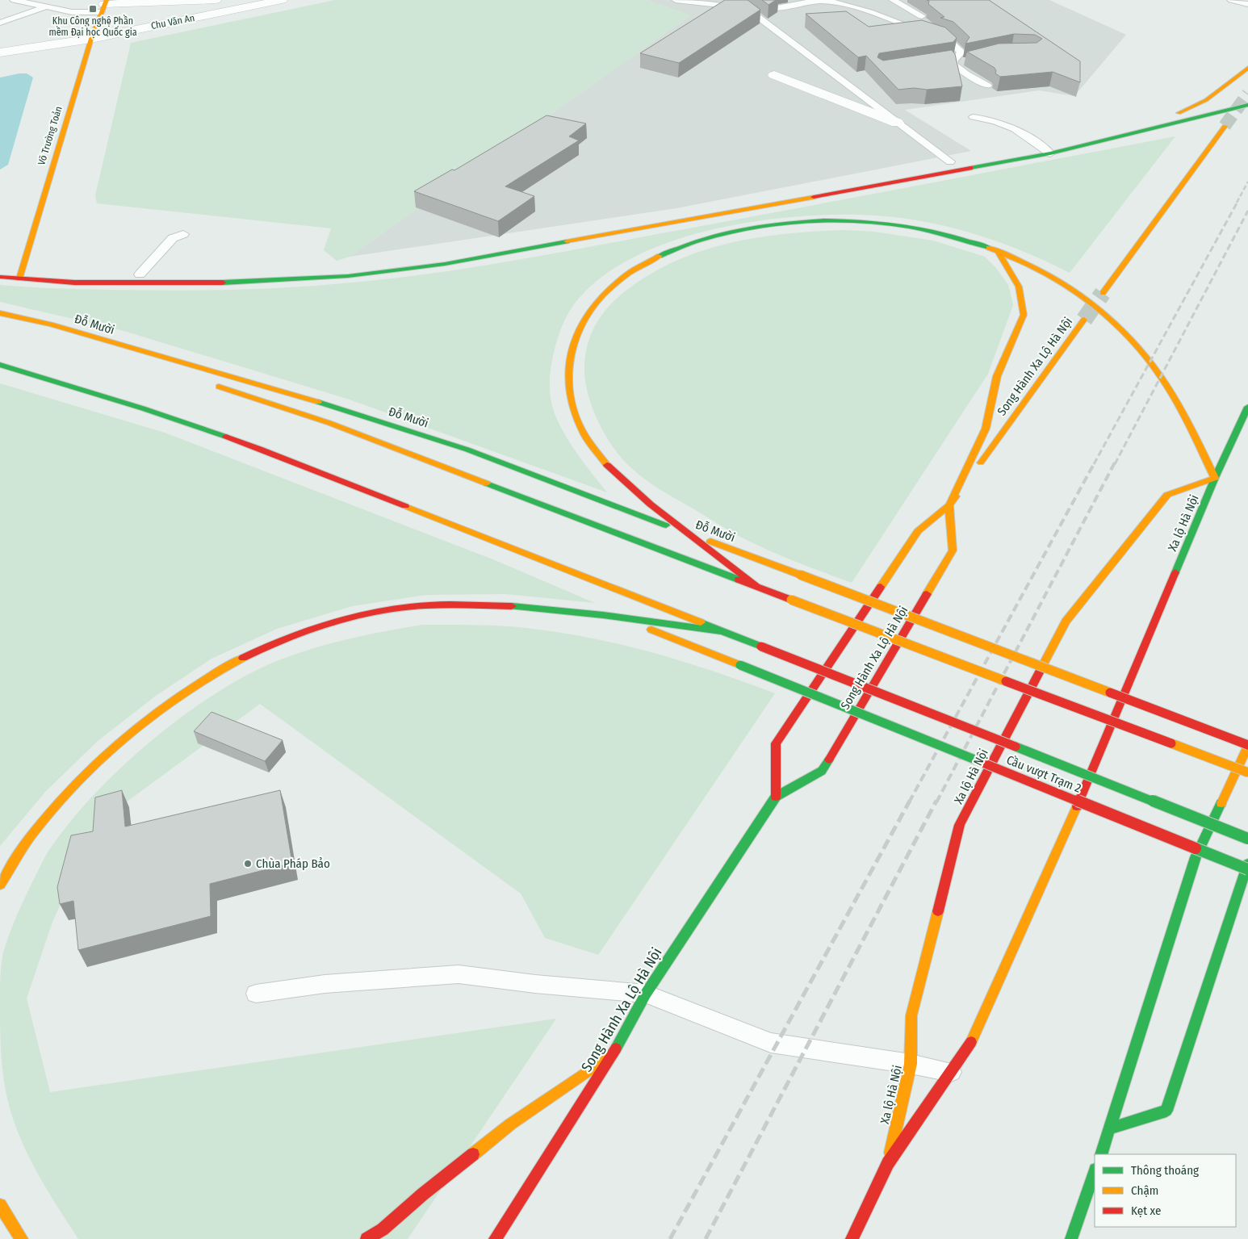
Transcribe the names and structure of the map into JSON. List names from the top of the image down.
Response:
{
  "streets": {
    "main road": [
      "Võ Trường Toản",
      "Đỗ Mười",
      "Song Hành Xa Lộ Hà Nội",
      "Xa lộ Hà Nội",
      "Cầu vượt Trạm 2"
    ],
    "street": ["Chu Văn An"]
  },
  "crossings": [
    ["Chu Văn An", "Võ Trường Toản"]
  ],
  "places": {
    "transit": ["Khu Công nghệ Phần mềm Đại học Quốc gia"],
    "other": ["Chùa Pháp Bảo"]
  },
  "legend": ["Thông thoáng", "Chậm", "Kẹt xe"]
}
